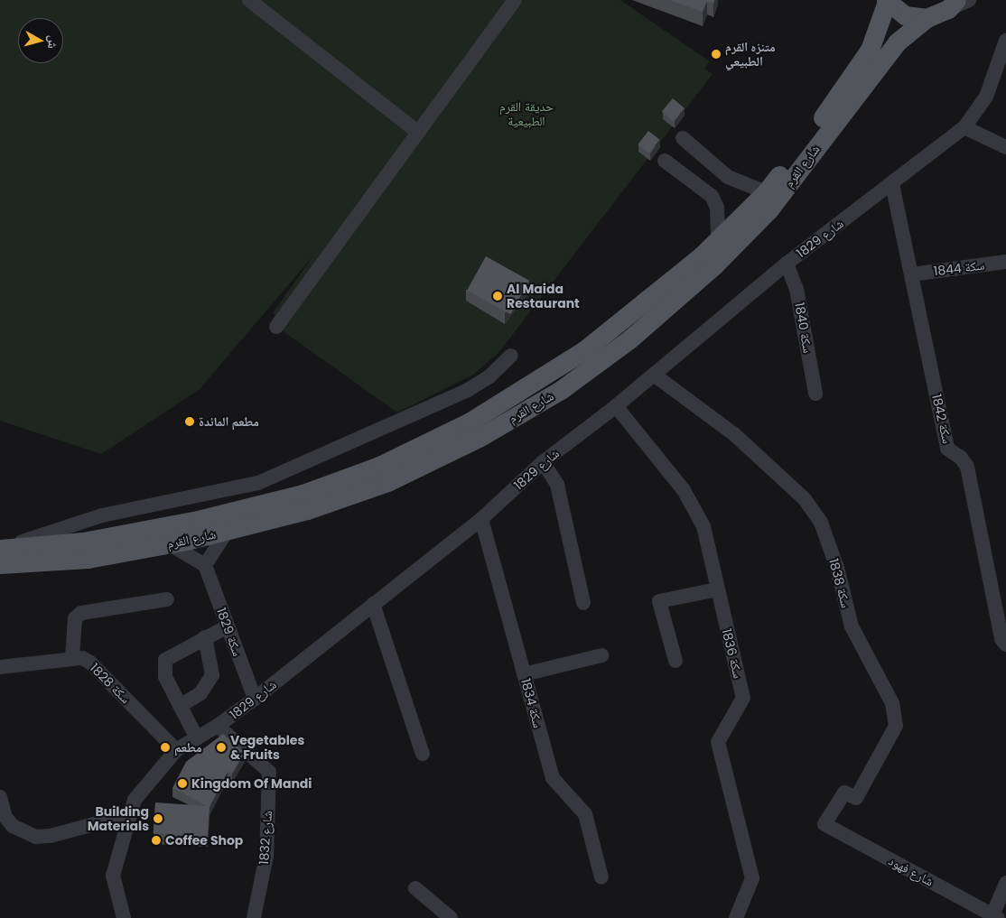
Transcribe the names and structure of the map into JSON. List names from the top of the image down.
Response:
{
  "streets": {
    "main road": ["شارع القرم"],
    "street": [
      "1829 شارع",
      "سكة 1844",
      "سكة 1840",
      "سكة 1842",
      "1838 سكة",
      "سكة 1829",
      "سكة 1836",
      "سكة 1828",
      "سكة 1834",
      "1832 شارع",
      "شارع فهود"
    ]
  },
  "crossings": [
    ["1829 شارع", "سكة 1840"],
    ["1829 شارع", "سكة 1842"],
    ["1829 شارع", "1838 سكة"],
    ["1829 شارع", "سكة 1829"],
    ["1829 شارع", "سكة 1836"],
    ["1829 شارع", "سكة 1828"],
    ["1829 شارع", "سكة 1834"],
    ["1829 شارع", "1832 شارع"],
    ["سكة 1844", "سكة 1842"],
    ["1838 سكة", "شارع فهود"]
  ],
  "parks": ["حديقة القرم الطبيعية"],
  "places": [
    "متنزه القرم الطبيعي",
    "Al Maida Restaurant",
    "مطعم المائدة",
    "مطعم",
    "Vegetables & Fruits",
    "Kingdom Of Mandi",
    "Building Materials",
    "Coffee Shop"
  ],
  "north": "right"
}
